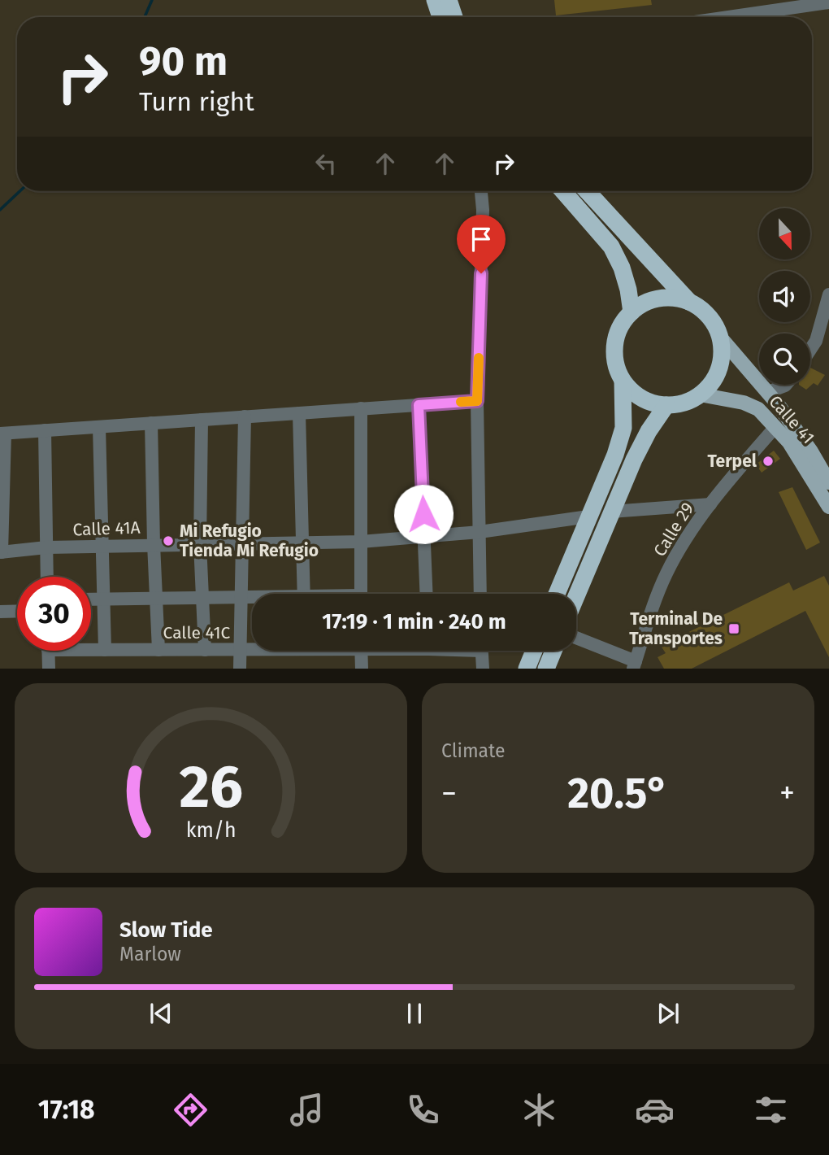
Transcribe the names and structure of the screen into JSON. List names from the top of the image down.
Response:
{
  "streets": {
    "main road": ["Calle 41"],
    "street": ["Calle 41A", "Calle 29", "Calle 41C"]
  },
  "crossings": [
    ["Calle 41", "Calle 29"]
  ],
  "places": {
    "other": ["Terpel", "Mi Refugio Tienda Mi Refugio"],
    "transit": ["Terminal De Transportes"]
  },
  "north": "bottom",
  "page": {
    "turn": ["90 m", "Turn right"],
    "limit": "30",
    "trip": "17:19 · 1 min · 240 m",
    "tile": "Climate",
    "heat": ["−", "20.5°", "+"],
    "song": ["Slow Tide", "Marlow"],
    "tabs": "17:18",
    "gauge": ["26", "km/h"]
  }
}
